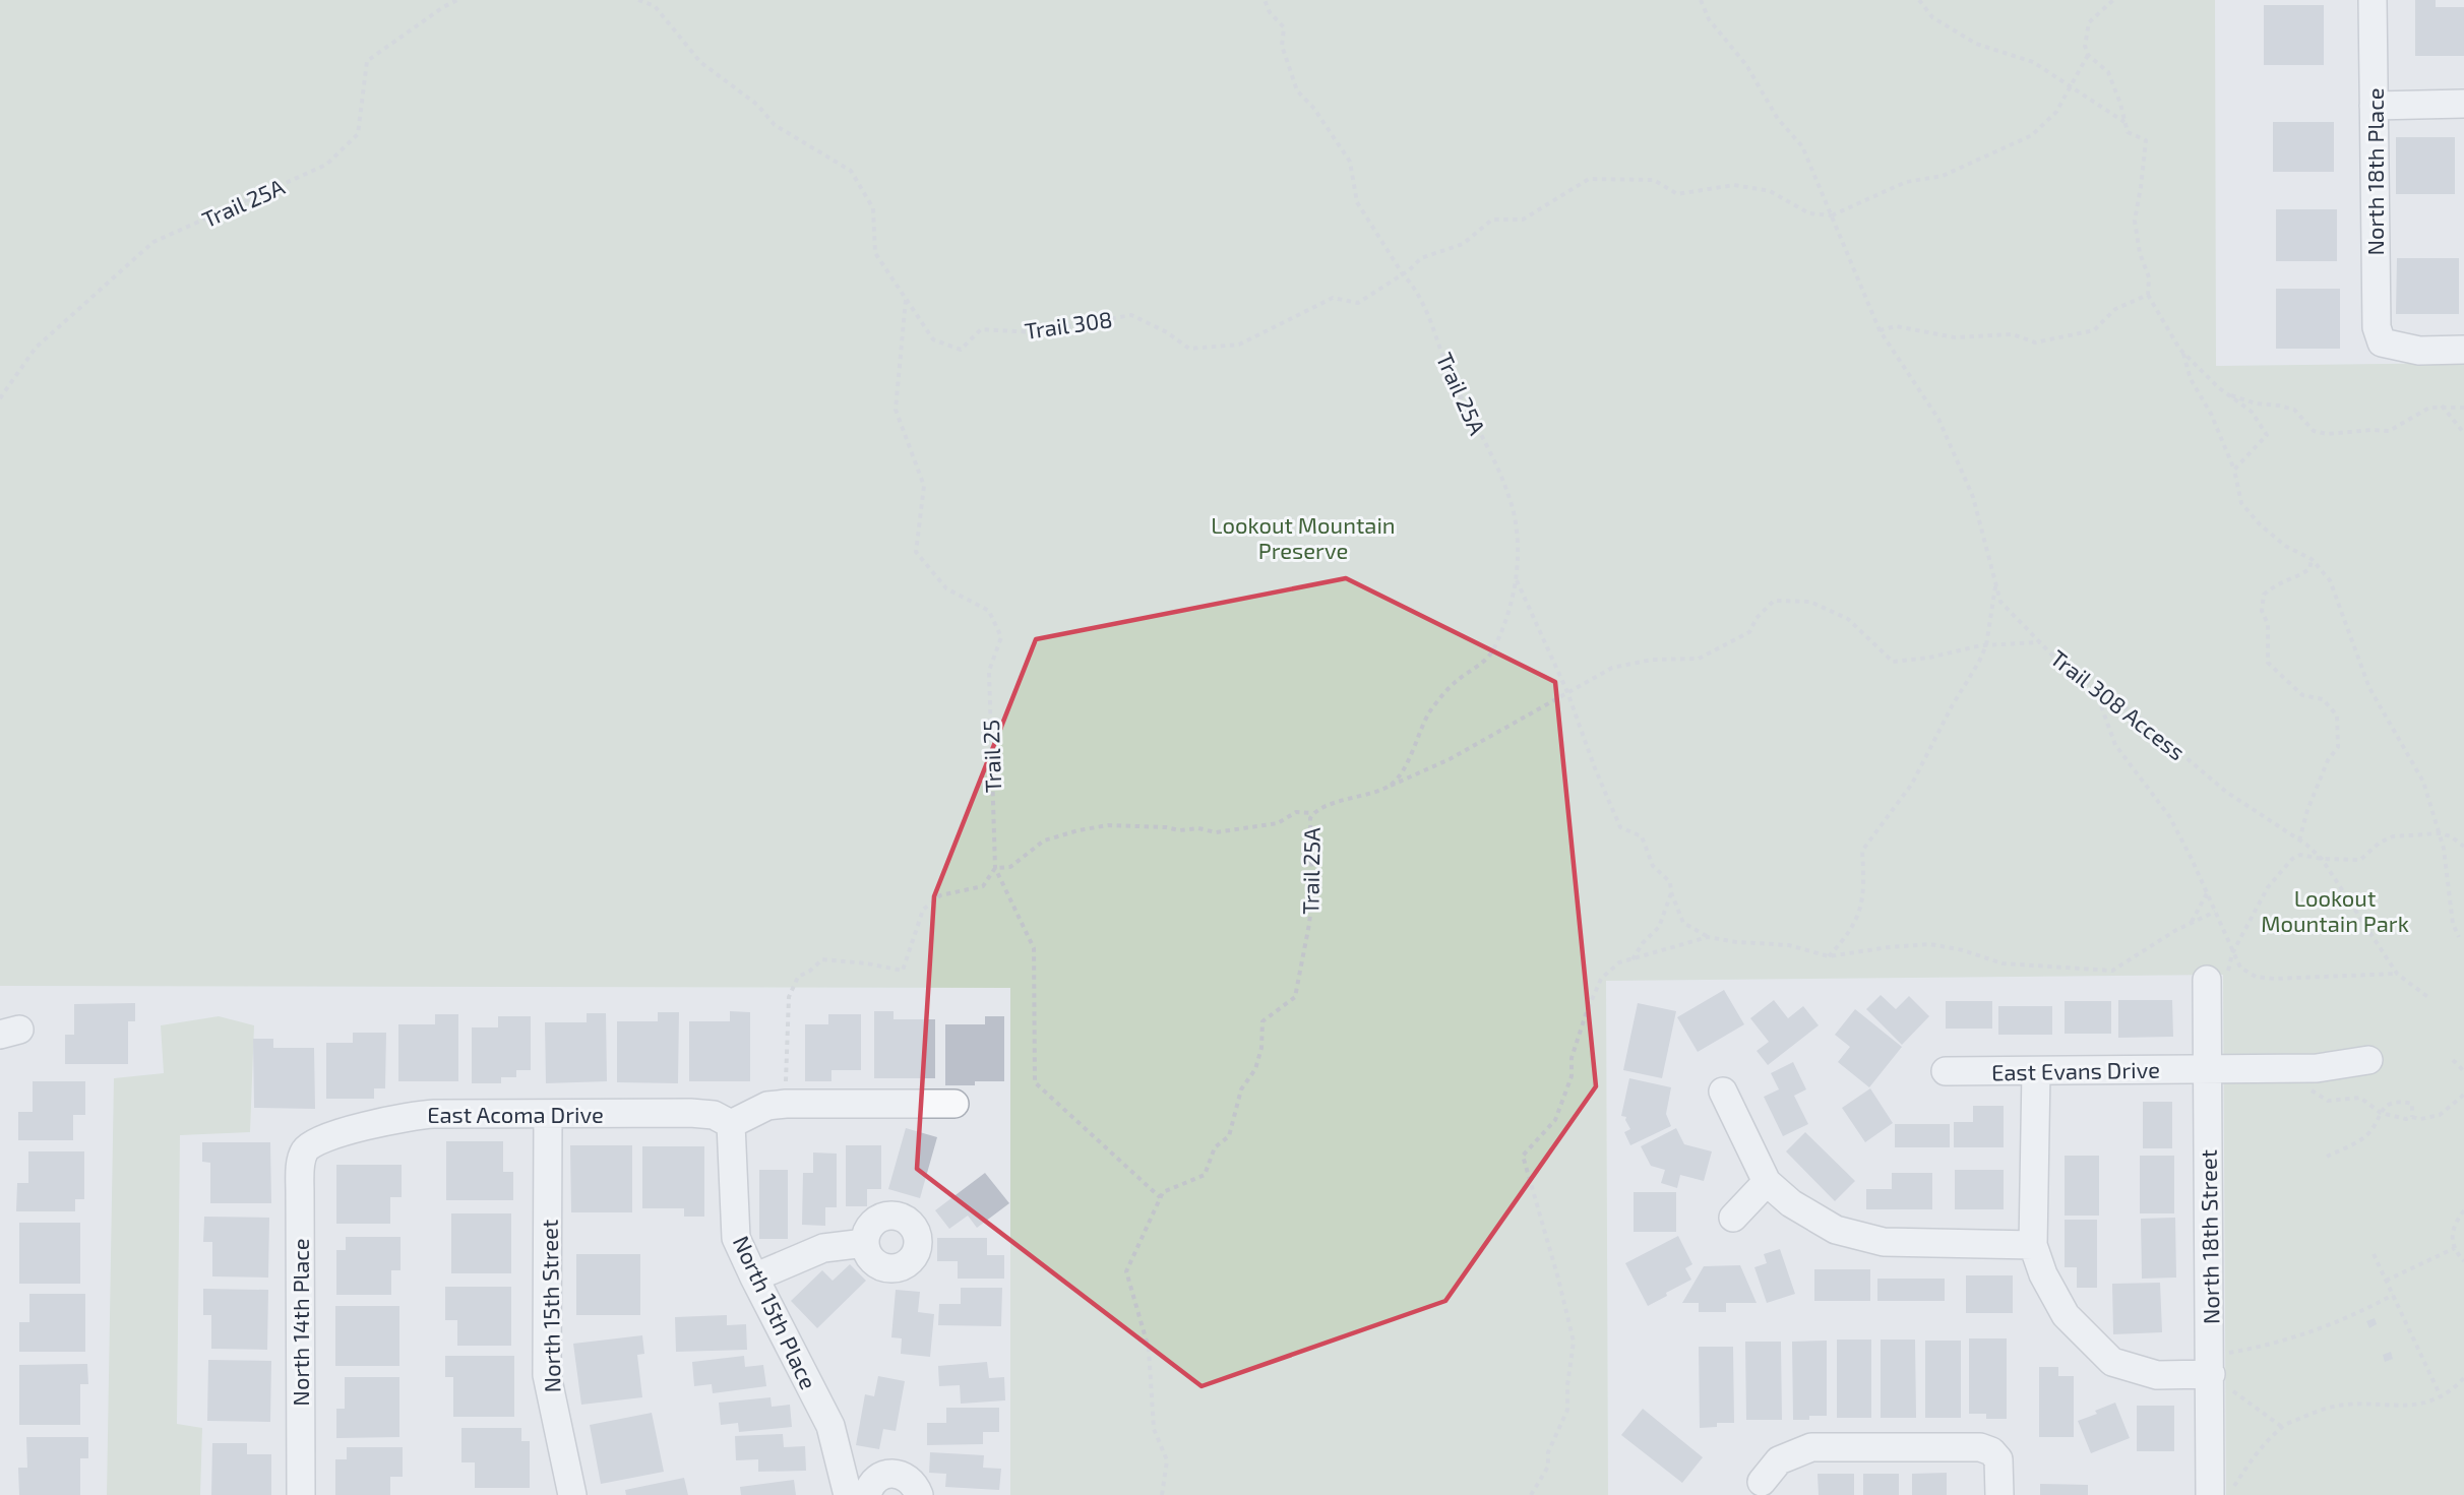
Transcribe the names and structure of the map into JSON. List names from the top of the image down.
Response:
{
  "streets": {
    "street": [
      "North 18th Place",
      "East Evans Drive",
      "East Acoma Drive",
      "North 18th Street",
      "North 15th Street",
      "North 15th Place",
      "North 14th Place"
    ],
    "path": [
      "Trail 25A",
      "Trail 308",
      "Trail 308 Access",
      "Trail 25"
    ]
  },
  "crossings": [
    ["Trail 25A", "Trail 308"],
    ["Trail 25A", "Trail 25"],
    ["Trail 308", "Trail 308 Access"],
    ["Trail 308", "Trail 25"],
    ["East Evans Drive", "North 18th Street"],
    ["East Acoma Drive", "North 15th Street"],
    ["East Acoma Drive", "North 15th Place"],
    ["East Acoma Drive", "North 14th Place"]
  ],
  "parks": ["Lookout Mountain Preserve", "Lookout Mountain Park"]
}
